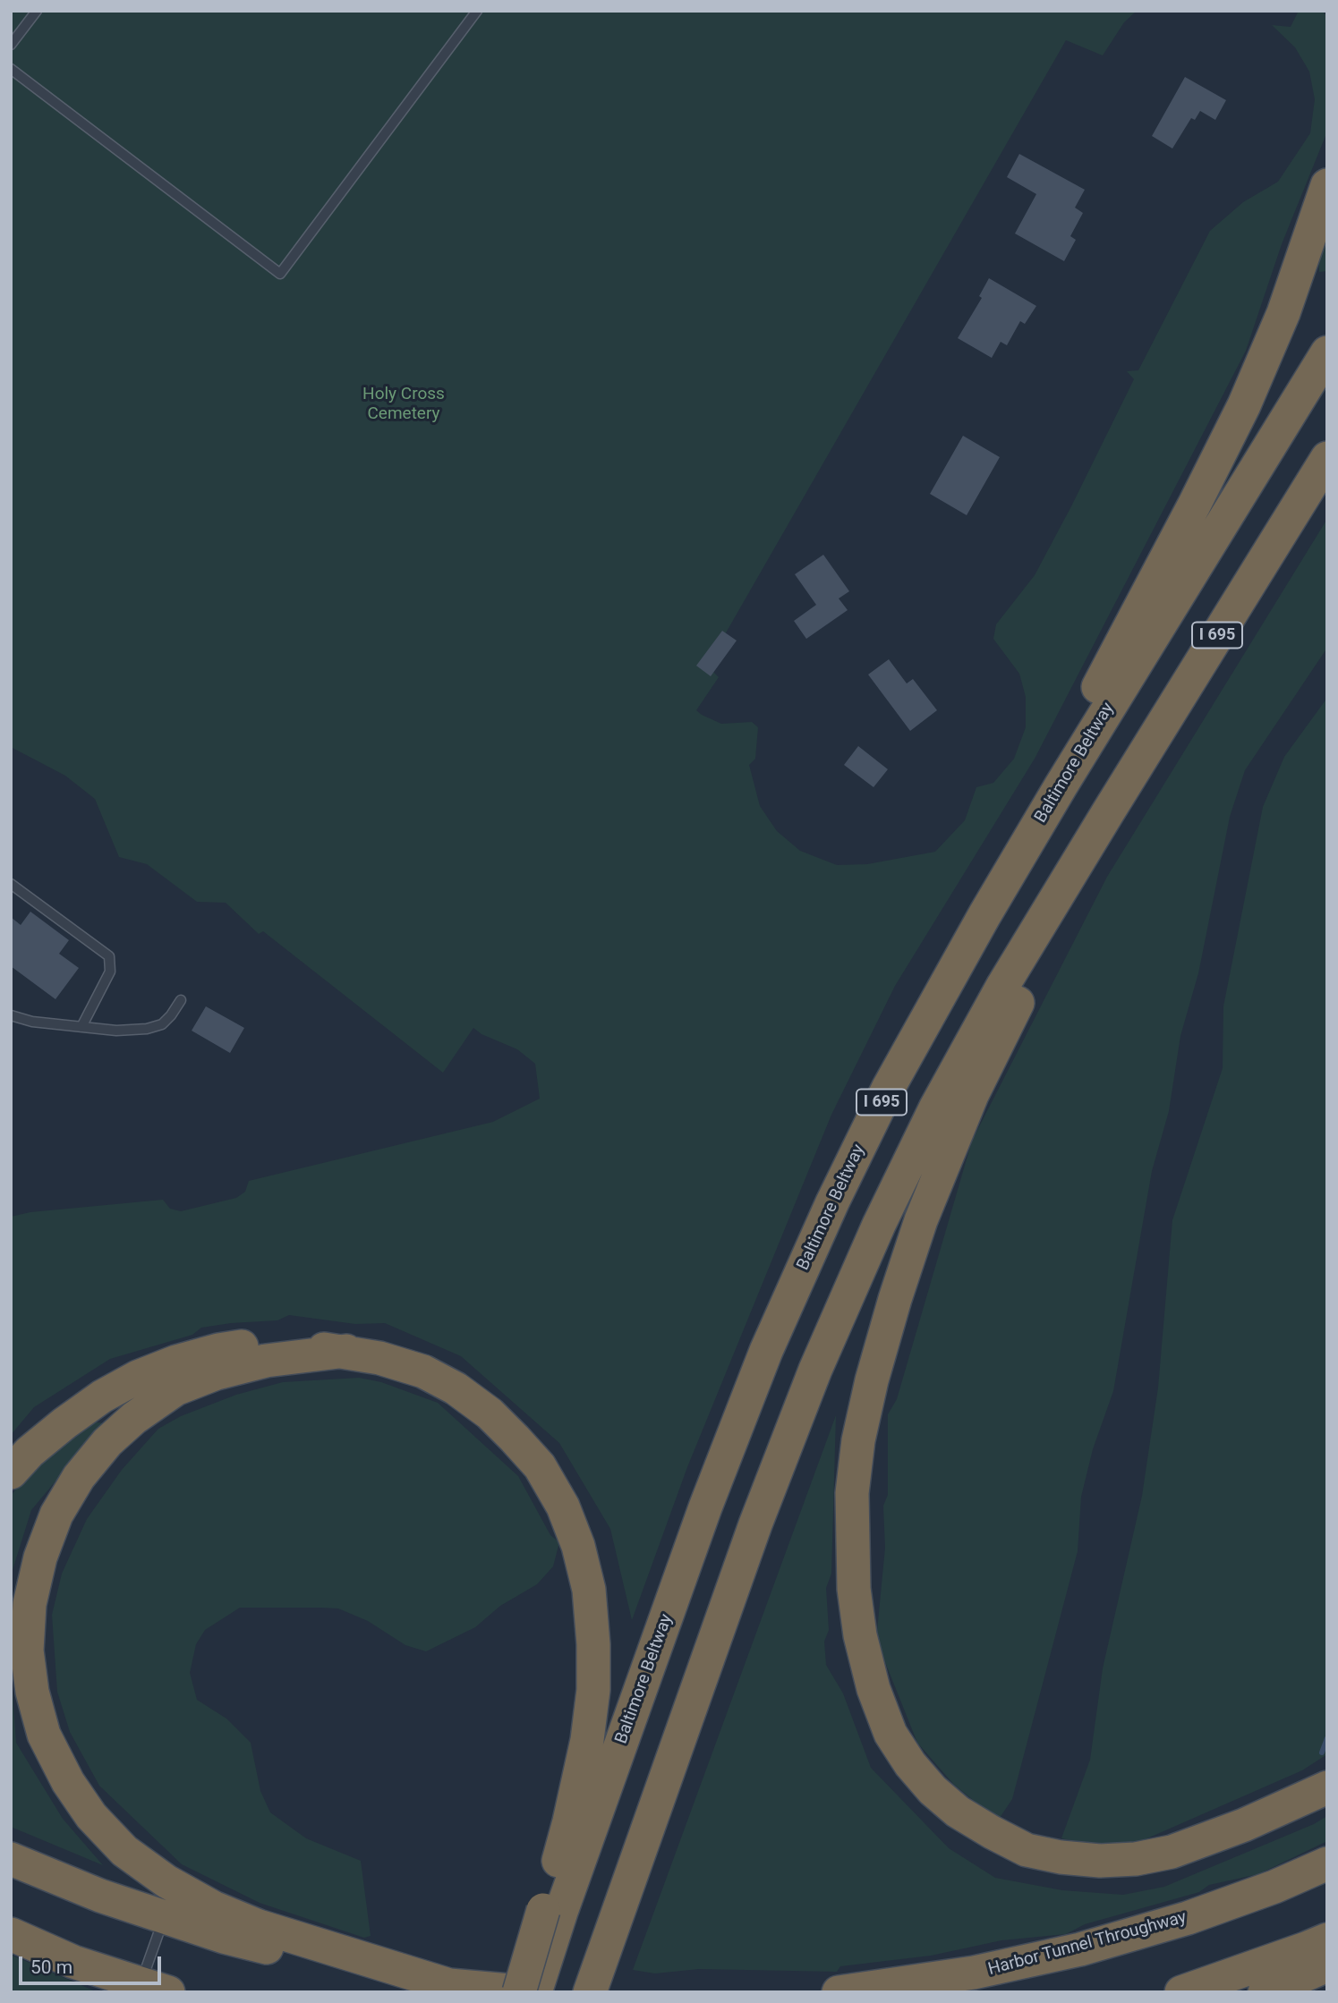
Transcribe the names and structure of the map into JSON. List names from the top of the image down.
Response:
{
  "streets": {
    "highway": ["I 695", "Baltimore Beltway", "Harbor Tunnel Throughway"]
  },
  "parks": ["Holy Cross Cemetery"],
  "scale_bar": "50 m"
}
